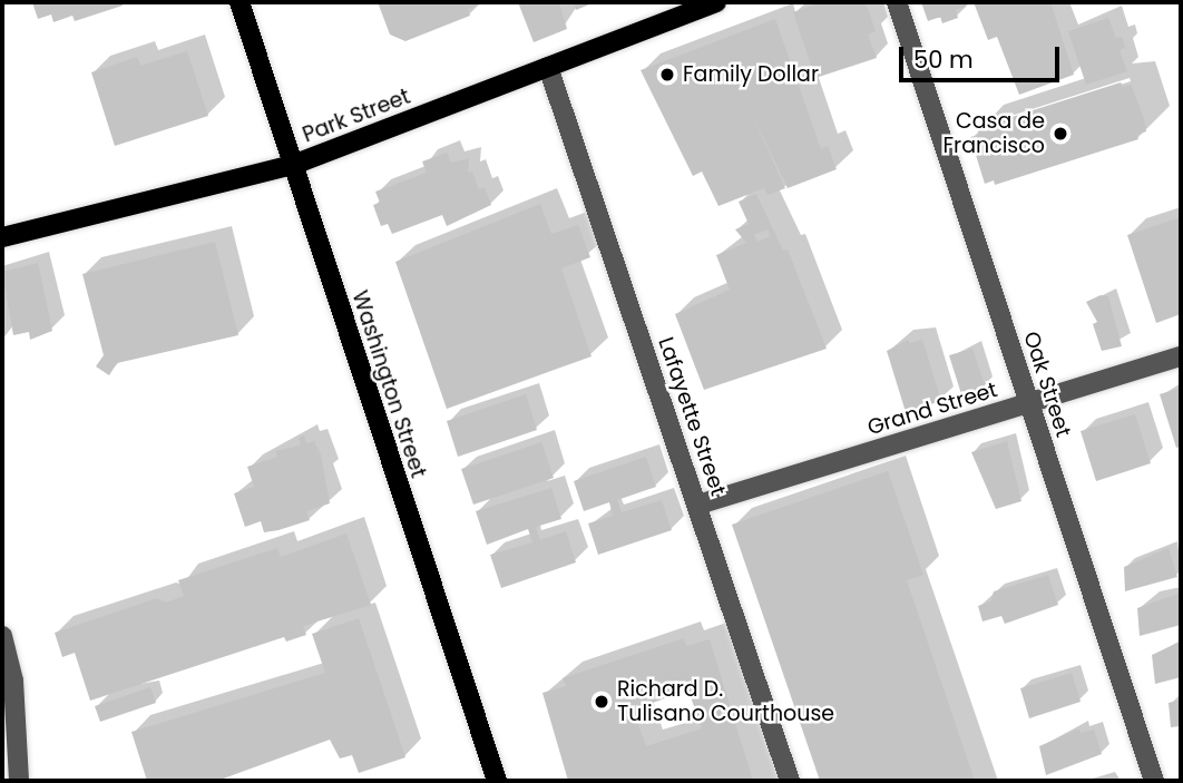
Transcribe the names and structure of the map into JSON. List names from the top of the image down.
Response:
{
  "streets": {
    "main road": ["Park Street", "Washington Street"],
    "street": ["Oak Street", "Grand Street", "Lafayette Street"]
  },
  "crossings": [
    ["Park Street", "Washington Street"],
    ["Park Street", "Lafayette Street"],
    ["Oak Street", "Grand Street"],
    ["Grand Street", "Lafayette Street"]
  ],
  "places": ["Family Dollar", "Casa de Francisco", "Richard D. Tulisano Courthouse"],
  "scale_bar": "50 m"
}
